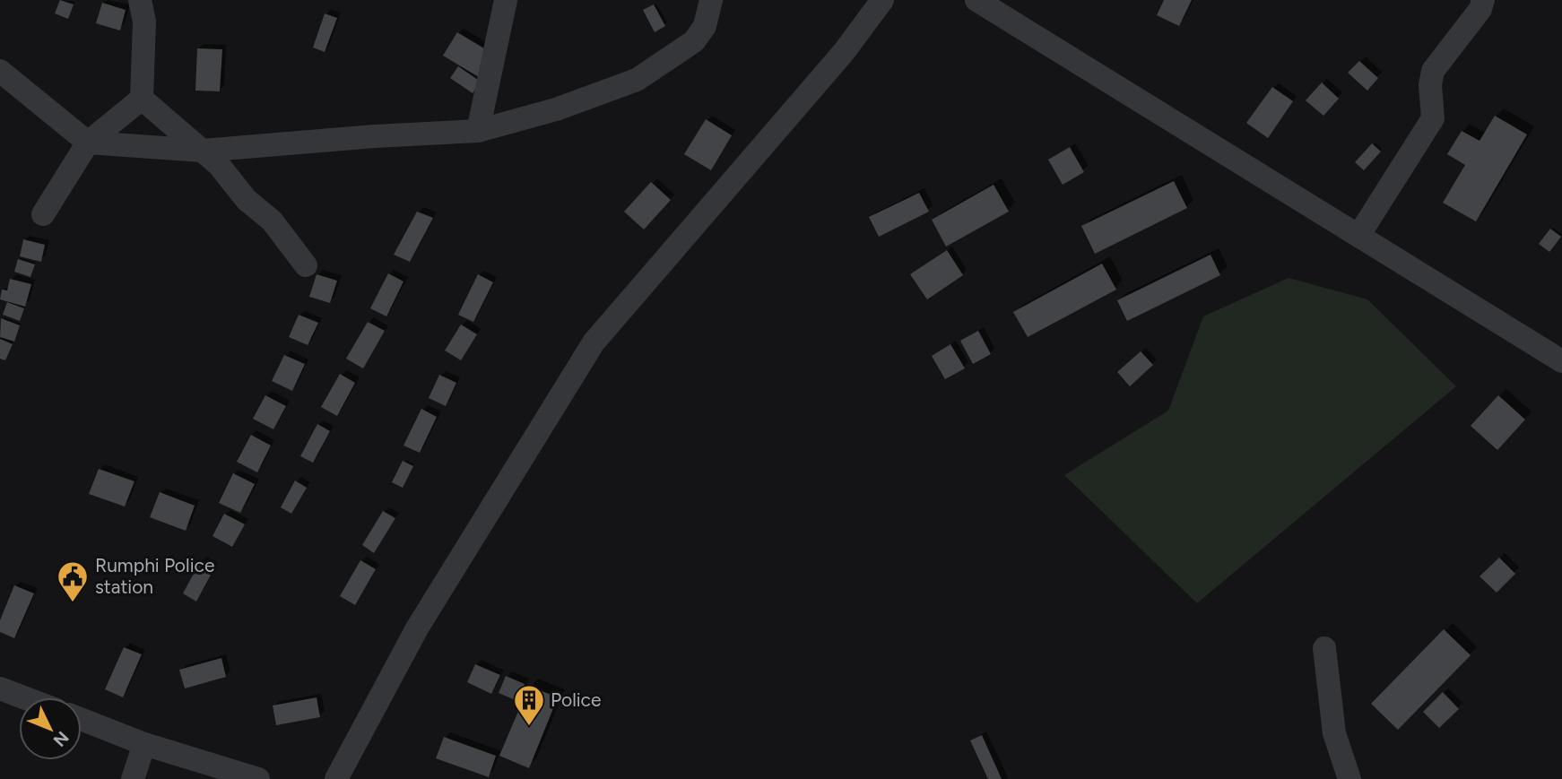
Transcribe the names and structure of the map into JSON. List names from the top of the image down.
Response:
{
  "places": {
    "public building": ["Rumphi Police station"],
    "building": ["Police"]
  },
  "north": "bottom right"
}
